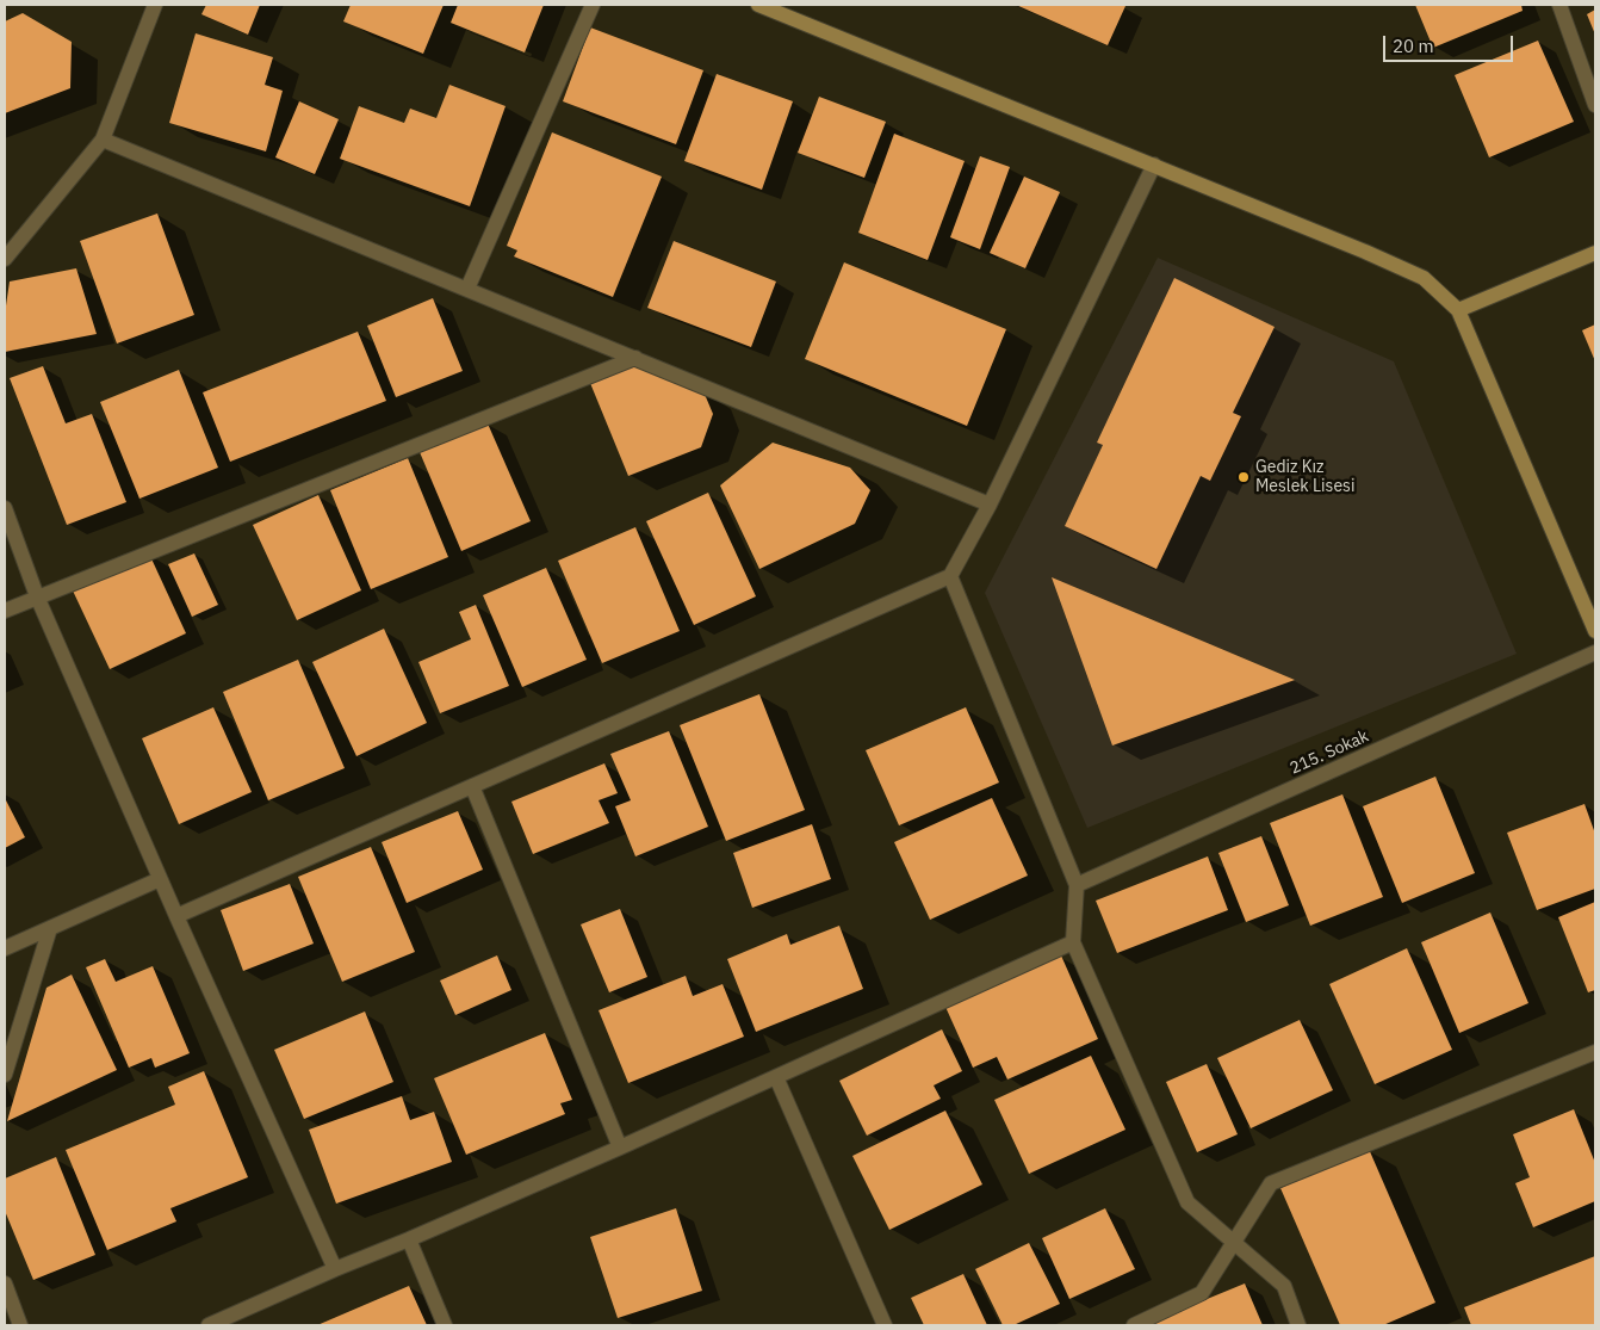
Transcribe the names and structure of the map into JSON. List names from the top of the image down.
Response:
{
  "streets": {
    "street": ["215. Sokak"]
  },
  "places": ["Gediz Kız Meslek Lisesi"],
  "scale_bar": "20 m"
}
